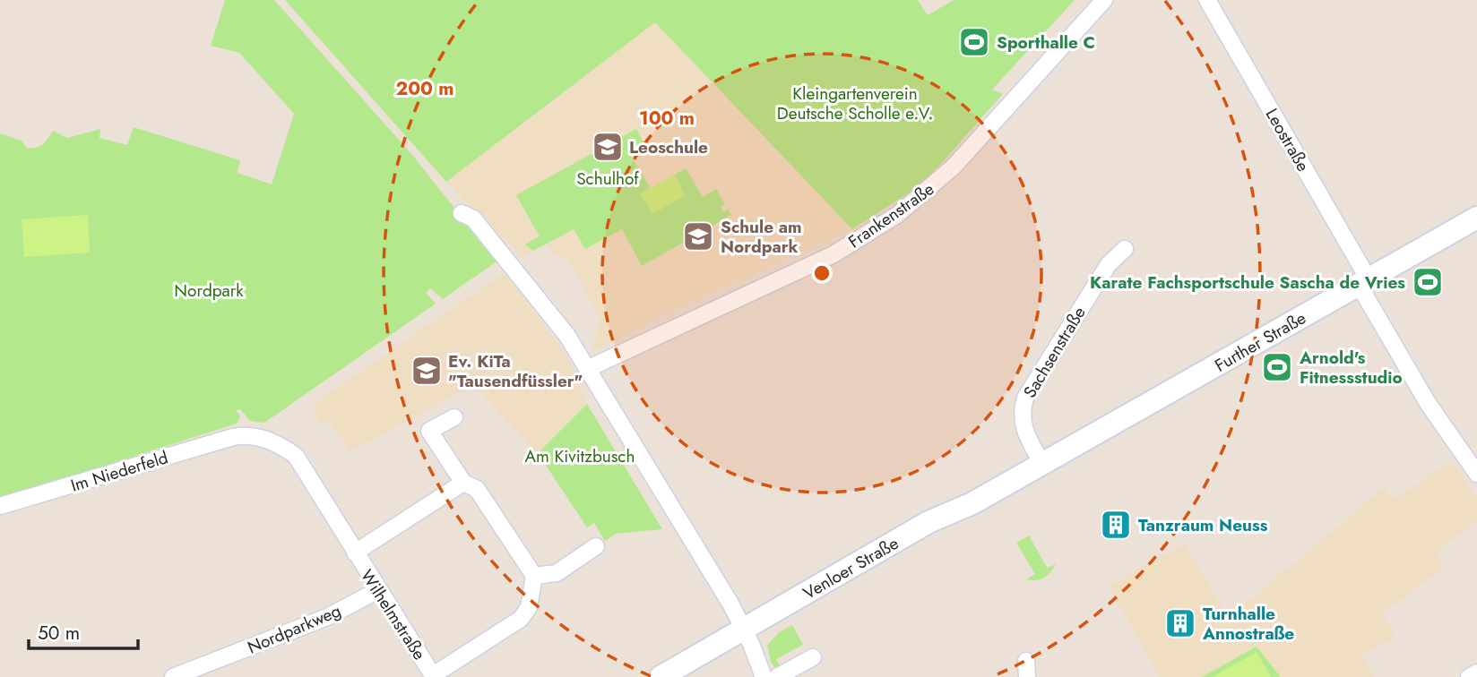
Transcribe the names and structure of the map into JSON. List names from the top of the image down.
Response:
{
  "streets": {
    "main road": ["Further Straße", "Venloer Straße"],
    "street": [
      "Leostraße",
      "Frankenstraße",
      "Sachsenstraße",
      "Im Niederfeld",
      "Wilhelmstraße",
      "Nordparkweg"
    ]
  },
  "crossings": [
    ["Leostraße", "Further Straße"],
    ["Further Straße", "Sachsenstraße"],
    ["Further Straße", "Venloer Straße"],
    ["Sachsenstraße", "Venloer Straße"],
    ["Im Niederfeld", "Wilhelmstraße"],
    ["Wilhelmstraße", "Nordparkweg"]
  ],
  "parks": [
    "Kleingartenverein Deutsche Scholle e.V.",
    "Schulhof",
    "Nordpark",
    "Am Kivitzbusch"
  ],
  "places": {
    "sports": ["Sporthalle C", "Karate Fachsportschule Sascha de Vries", "Arnold's Fitnessstudio"],
    "school or university": ["Leoschule", "Schule am Nordpark", "Ev. KiTa \"Tausendfüssler\""],
    "building": ["Tanzraum Neuss", "Turnhalle Annostraße"]
  },
  "scale_bar": "50 m",
  "rings": ["200 m", "100 m"]
}
